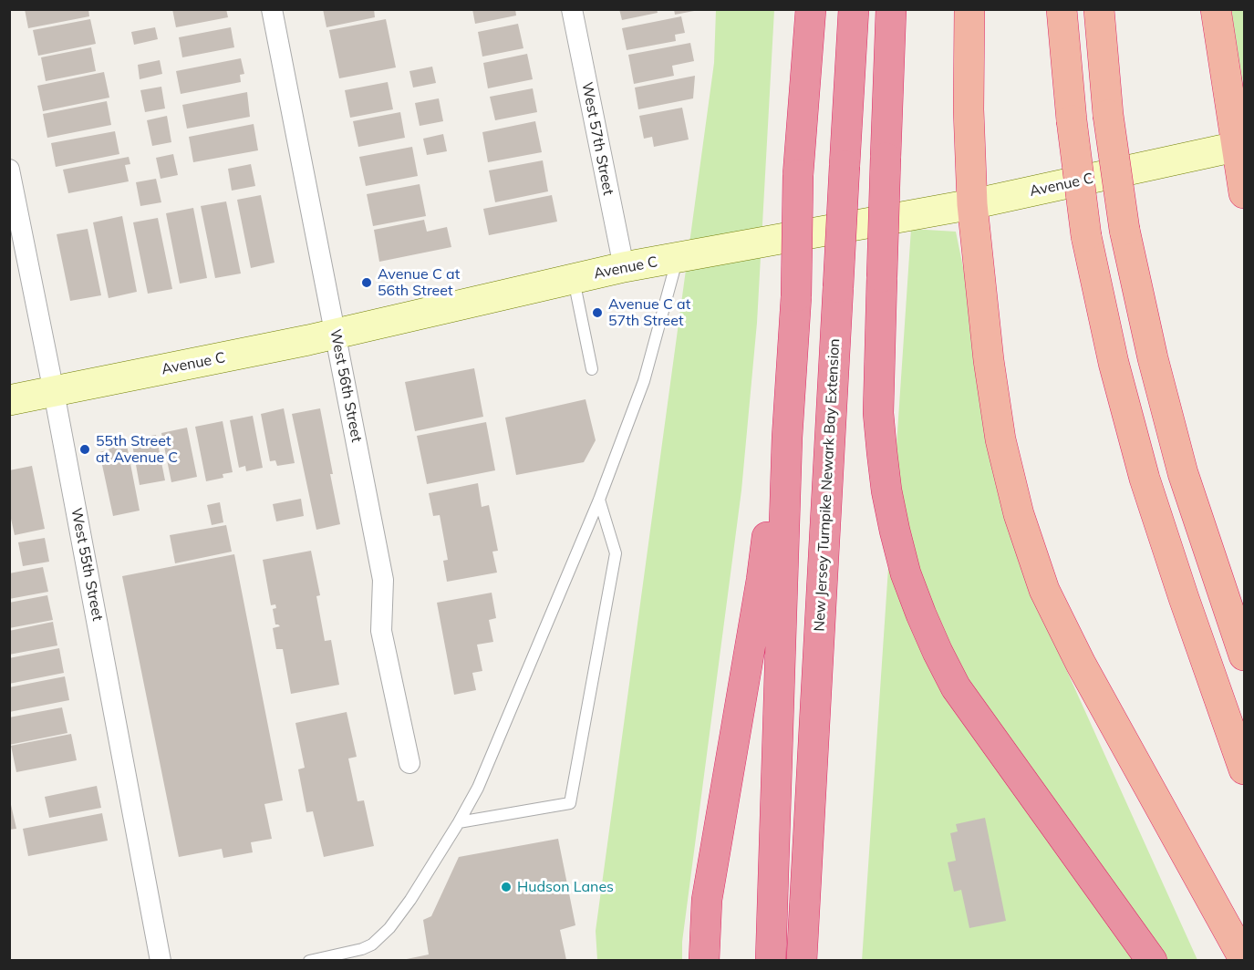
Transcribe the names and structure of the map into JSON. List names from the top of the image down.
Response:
{
  "streets": {
    "highway": ["New Jersey Turnpike Newark Bay Extension"],
    "main road": ["Avenue C"],
    "street": ["West 57th Street", "West 56th Street", "West 55th Street"]
  },
  "crossings": [
    ["West 57th Street", "Avenue C"],
    ["Avenue C", "West 56th Street"],
    ["Avenue C", "West 55th Street"]
  ],
  "places": [
    "Avenue C at 56th Street",
    "Avenue C at 57th Street",
    "55th Street at Avenue C",
    "Hudson Lanes"
  ]
}
